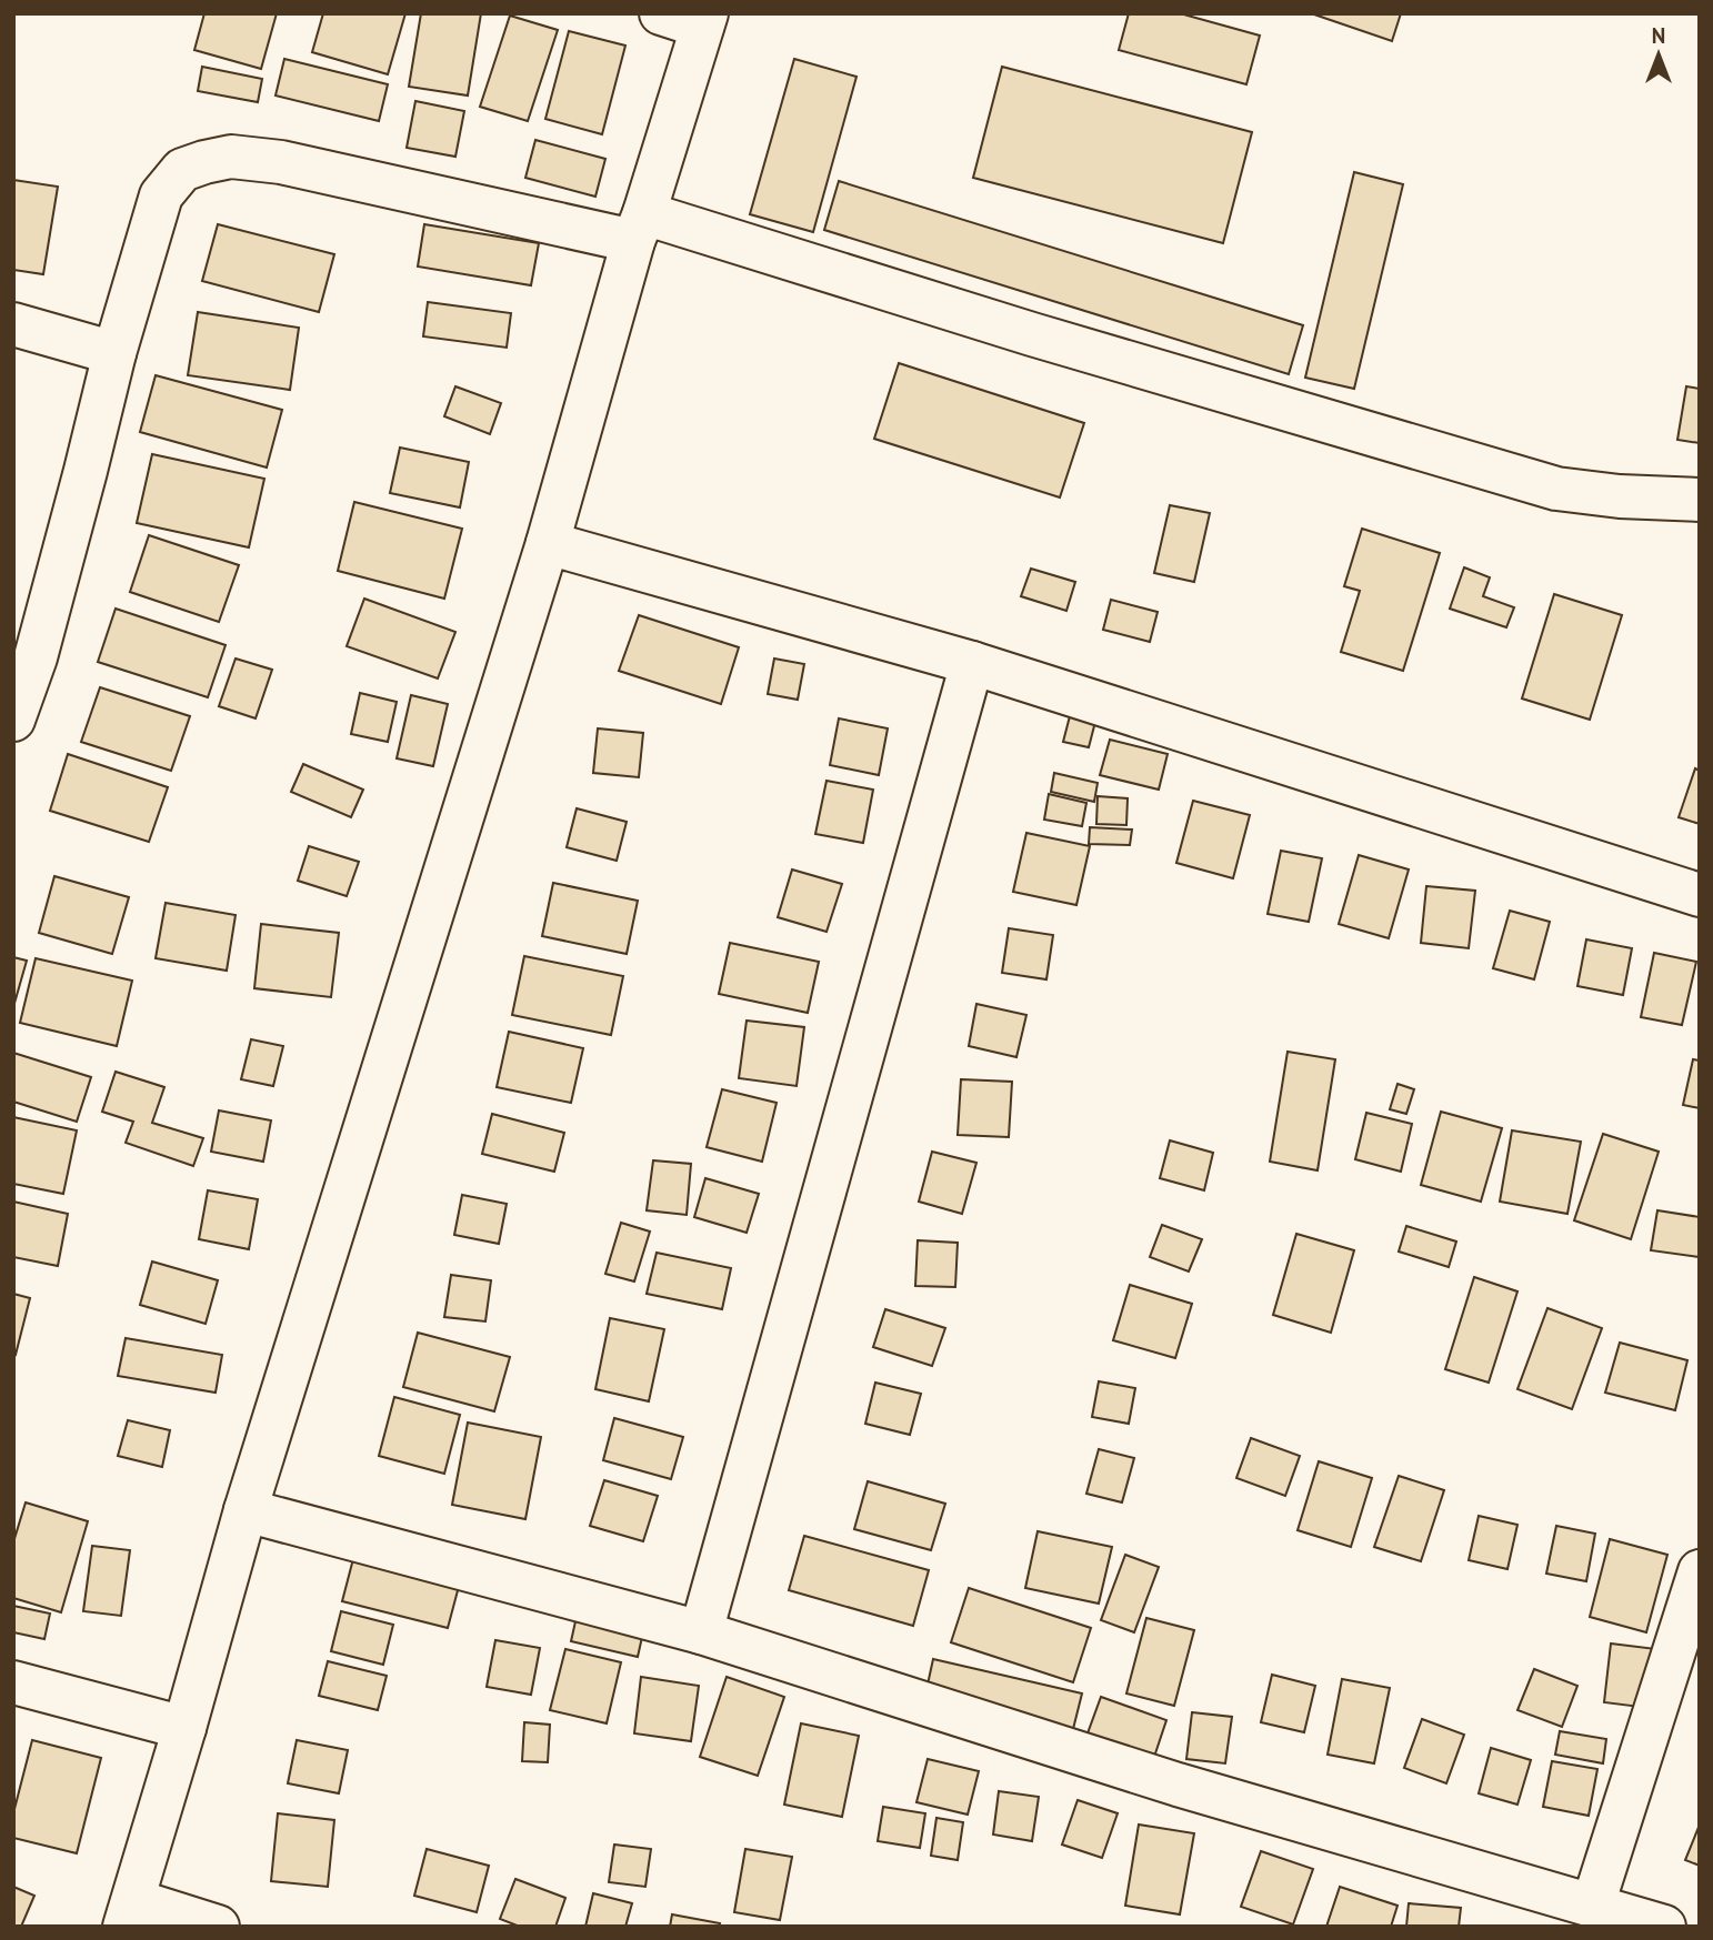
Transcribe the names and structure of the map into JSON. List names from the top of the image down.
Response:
{
  "north": "top"
}
